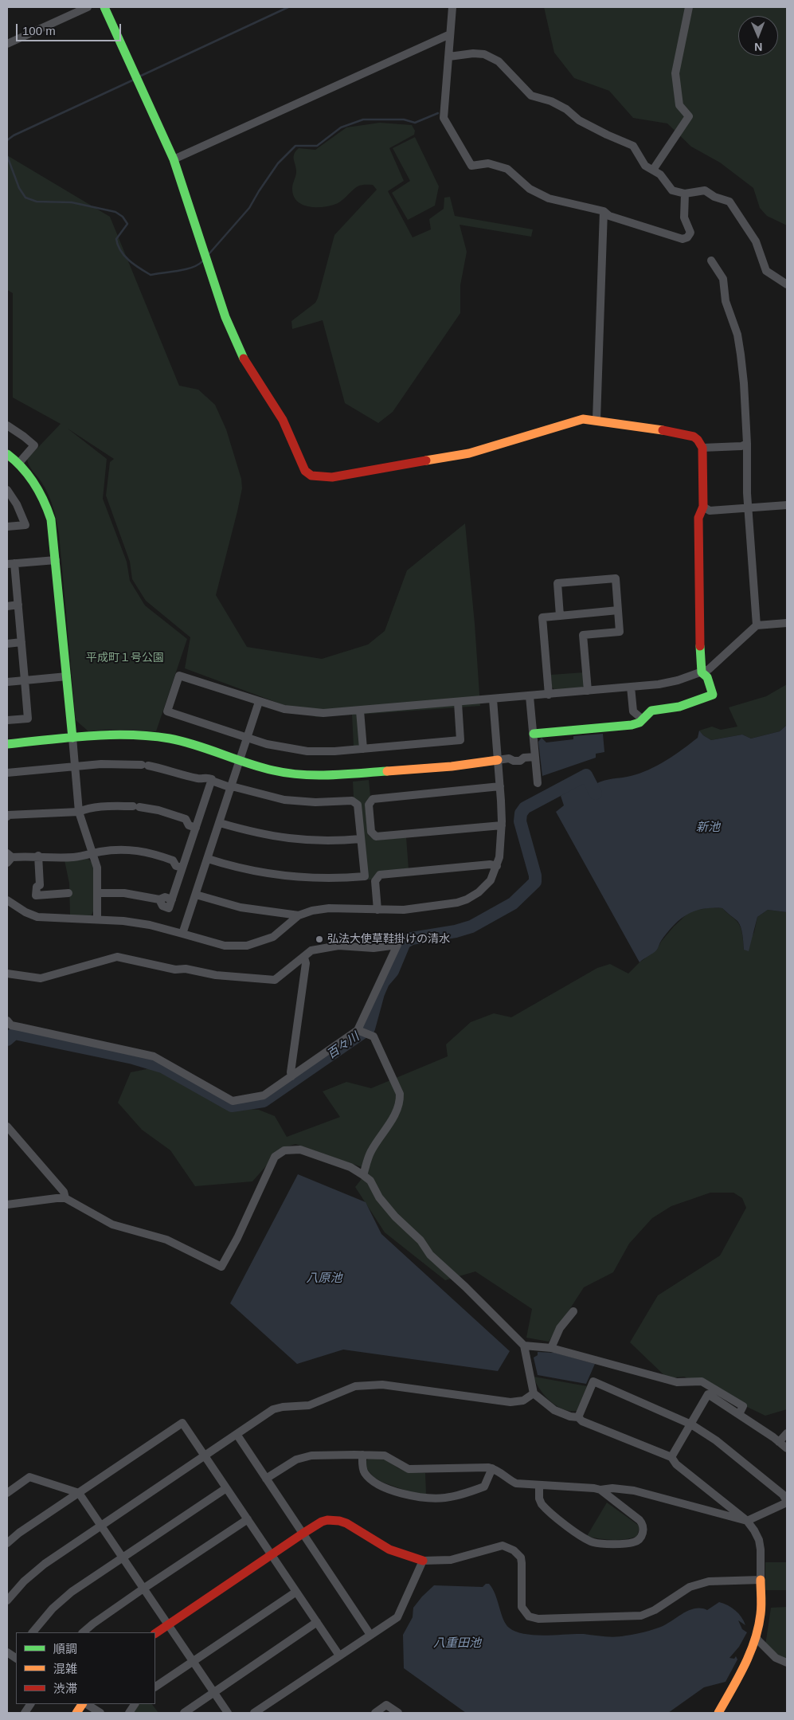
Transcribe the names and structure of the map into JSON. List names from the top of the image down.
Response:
{
  "water": [
    "新池",
    "百々川",
    "八原池",
    "八重田池"
  ],
  "parks": ["平成町１号公園"],
  "places": ["弘法大使草鞋掛けの清水"],
  "legend": ["順調", "混雑", "渋滞"],
  "scale_bar": "100 m",
  "north": "bottom"
}
